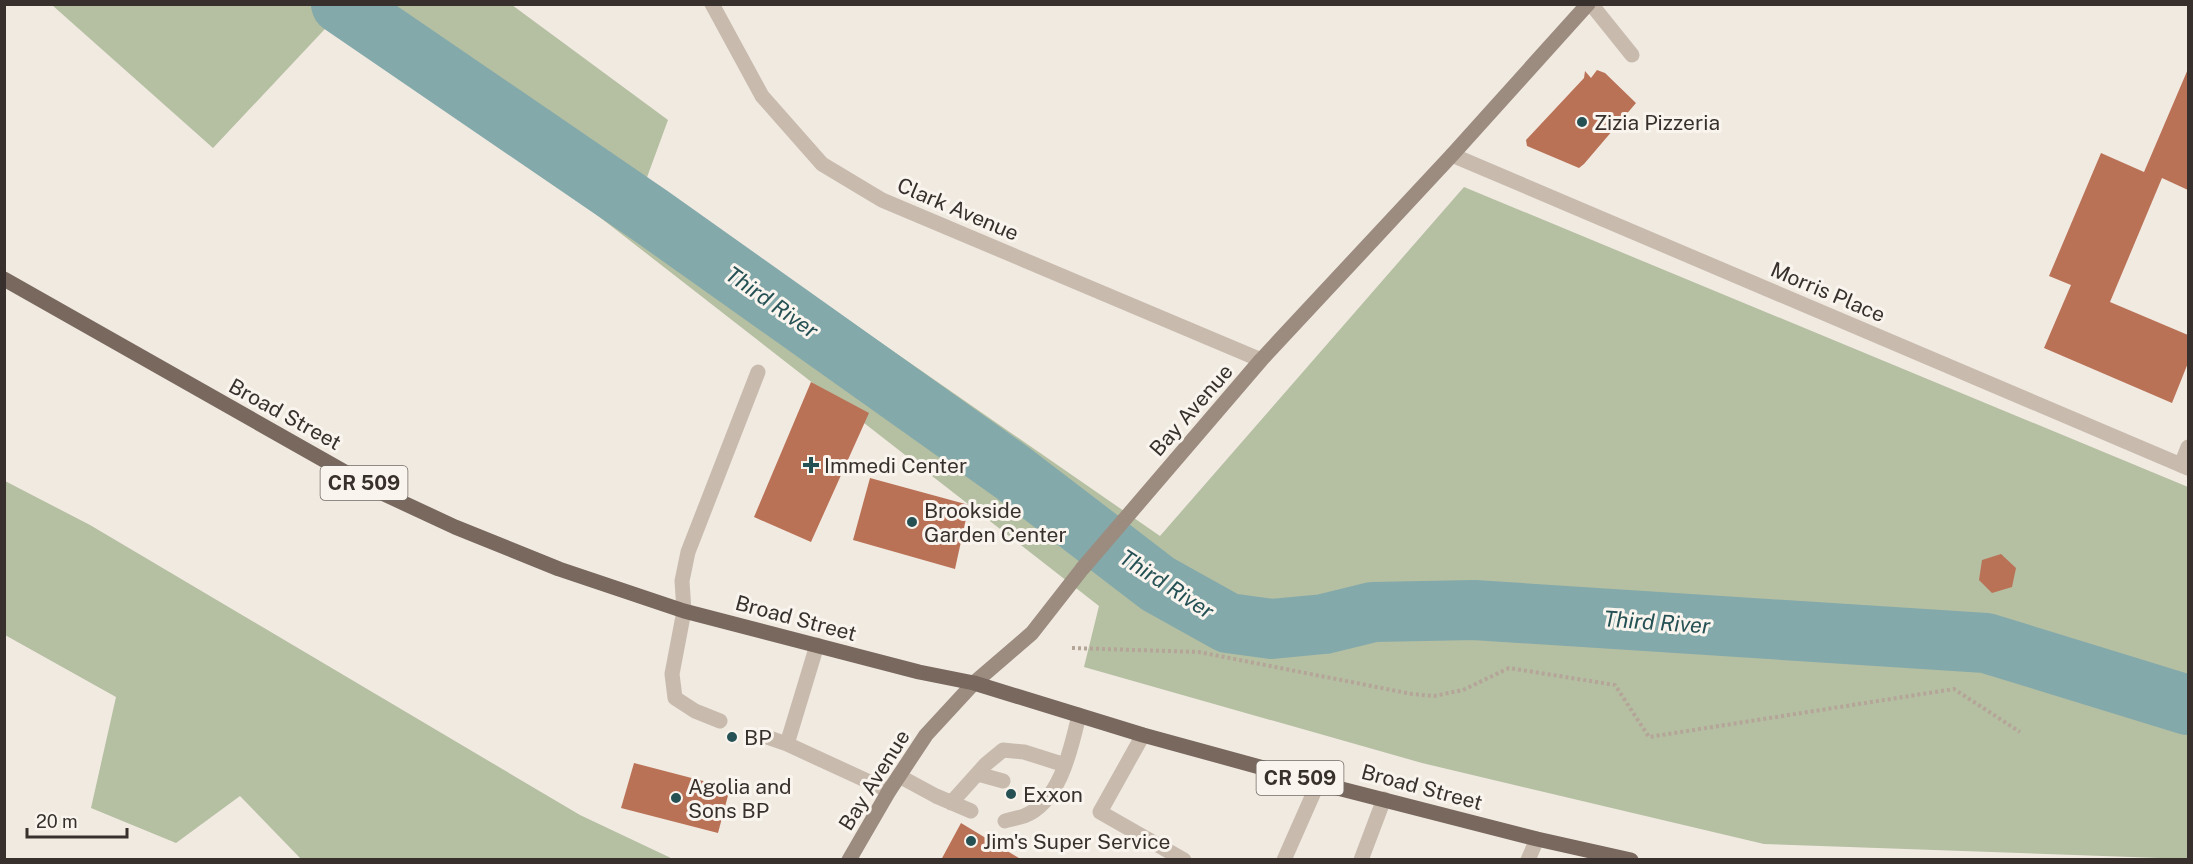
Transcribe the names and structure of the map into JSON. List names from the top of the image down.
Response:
{
  "streets": {
    "main road": ["Broad Street", "CR 509"],
    "street": ["Clark Avenue", "Morris Place", "Bay Avenue"]
  },
  "crossings": [
    ["Clark Avenue", "Bay Avenue"],
    ["Morris Place", "Bay Avenue"],
    ["Bay Avenue", "Broad Street"]
  ],
  "water": ["Third River"],
  "places": {
    "other": [
      "Zizia Pizzeria",
      "Brookside Garden Center",
      "BP",
      "Exxon",
      "Agolia and Sons BP",
      "Jim's Super Service"
    ],
    "health": ["Immedi Center"]
  },
  "scale_bar": "20 m"
}
